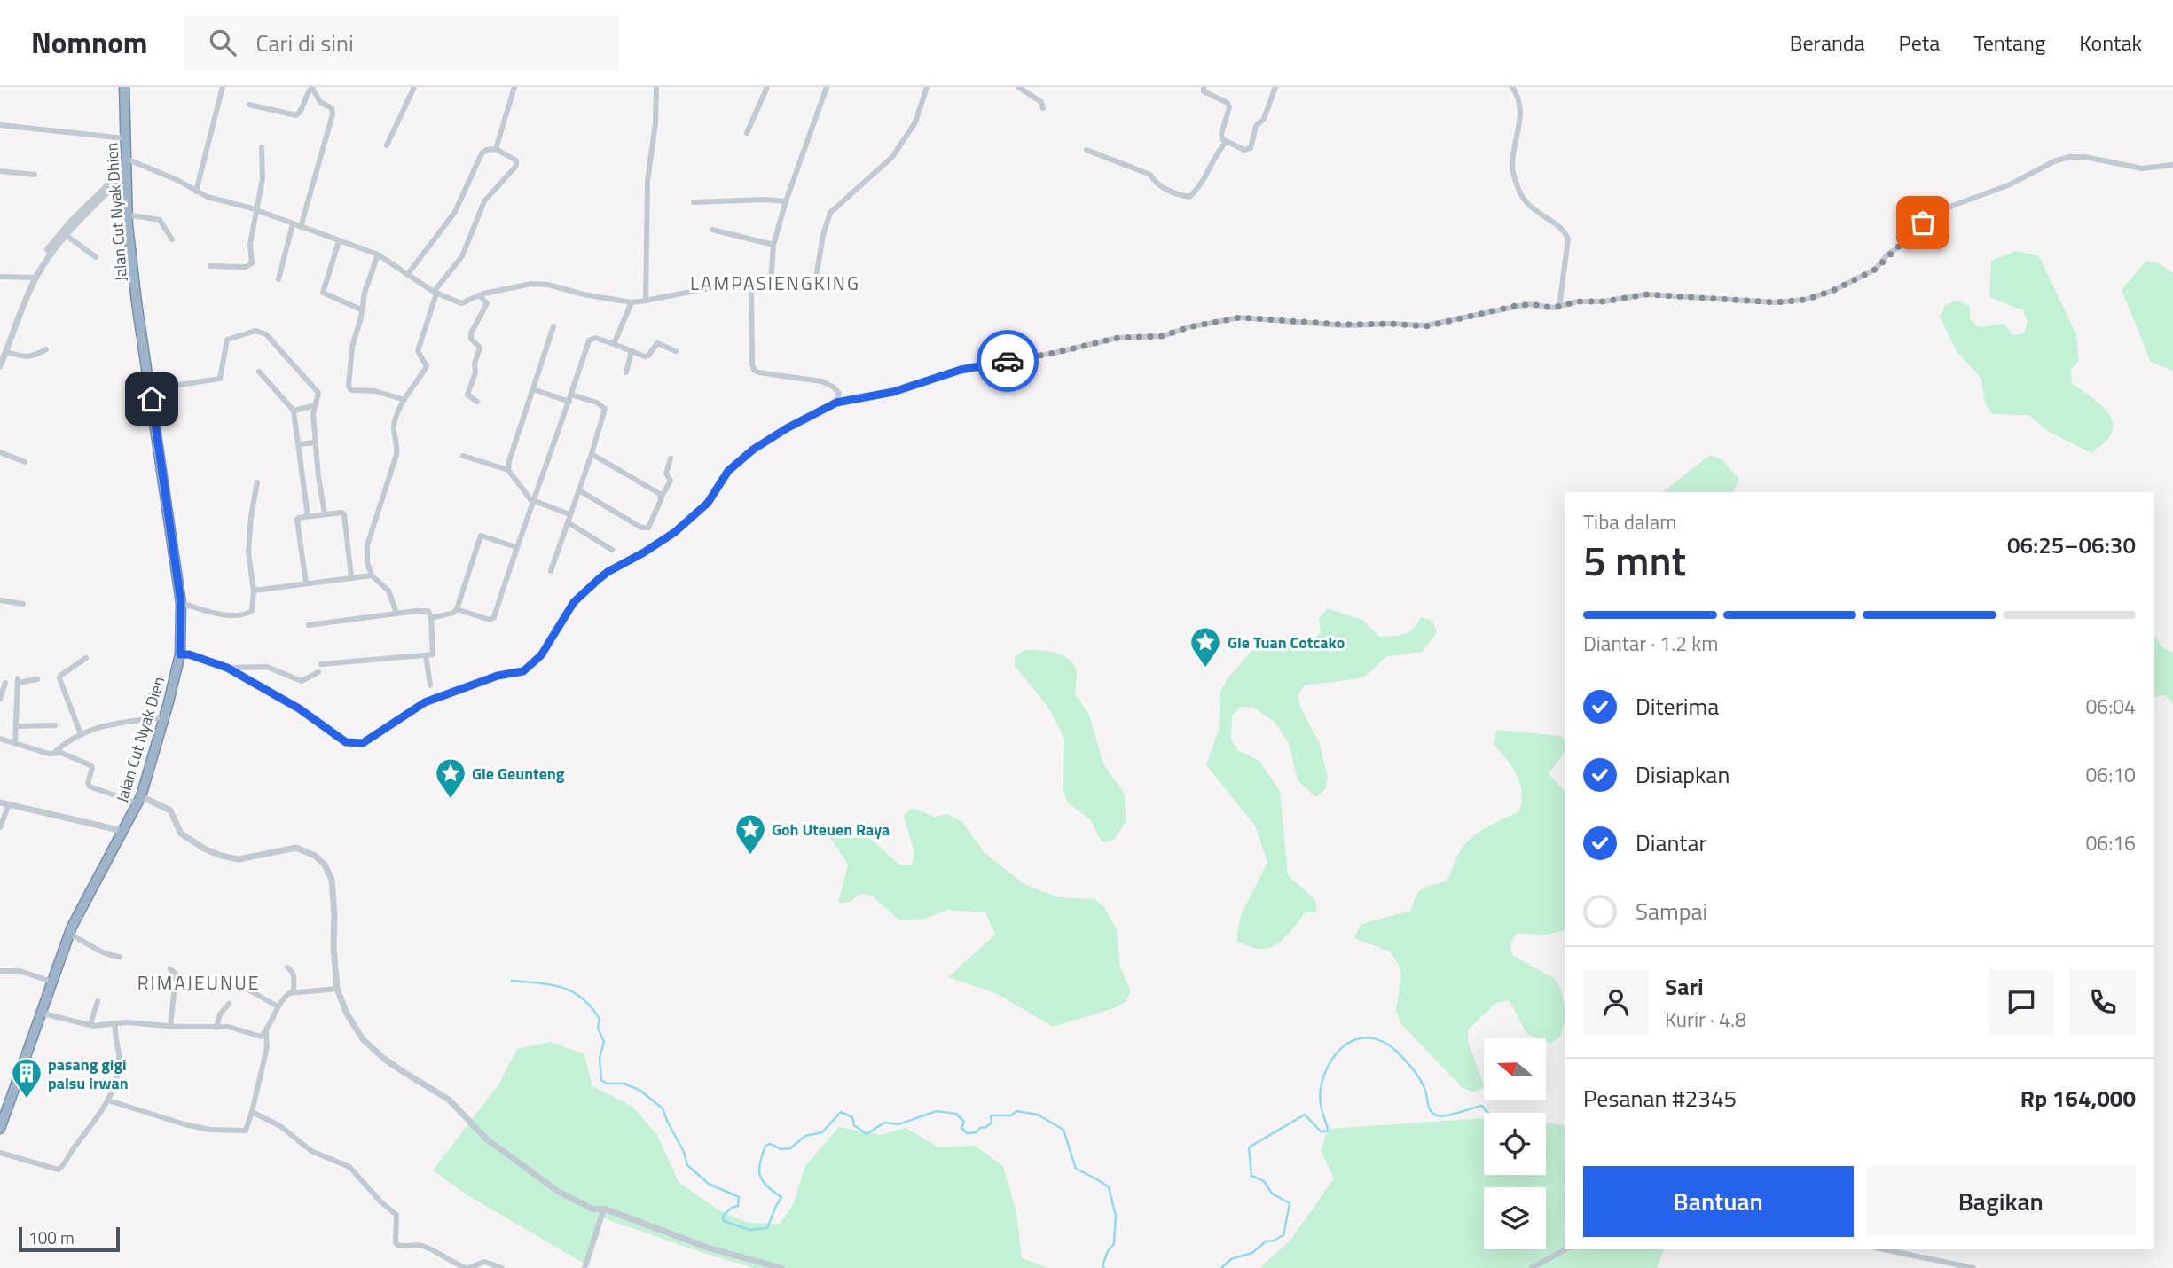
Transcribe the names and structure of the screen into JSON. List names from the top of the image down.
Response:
{
  "streets": {
    "highway": ["Jalan Cut Nyak Dhien", "Jalan Cut Nyak Dien"]
  },
  "crossings": [
    ["Jalan Cut Nyak Dhien", "Jalan Cut Nyak Dien"]
  ],
  "districts": ["LAMPASIENGKING", "RIMAJEUNUE"],
  "places": {
    "place": ["Gle Tuan Cotcako", "Gle Geunteng", "Goh Uteuen Raya"],
    "building": ["pasang gigi palsu irwan"]
  },
  "scale_bar": "100 m",
  "north": "left",
  "page": {
    "header": "Nomnom",
    "search": "Cari di sini",
    "nav": [
      "Beranda",
      "Peta",
      "Tentang",
      "Kontak"
    ],
    "heading": ["5 mnt", "Tiba dalam", "06:25–06:30"],
    "panel": [
      "Sari",
      "Kurir · 4.8",
      "Pesanan #2345",
      "Rp 164,000"
    ],
    "bar": "Diantar · 1.2 km",
    "list": [
      ["Diterima", "06:04"],
      ["Disiapkan", "06:10"],
      ["Diantar", "06:16"],
      "Sampai"
    ],
    "buttons": ["Bantuan", "Bagikan"],
    "scale": "100 m"
  }
}
